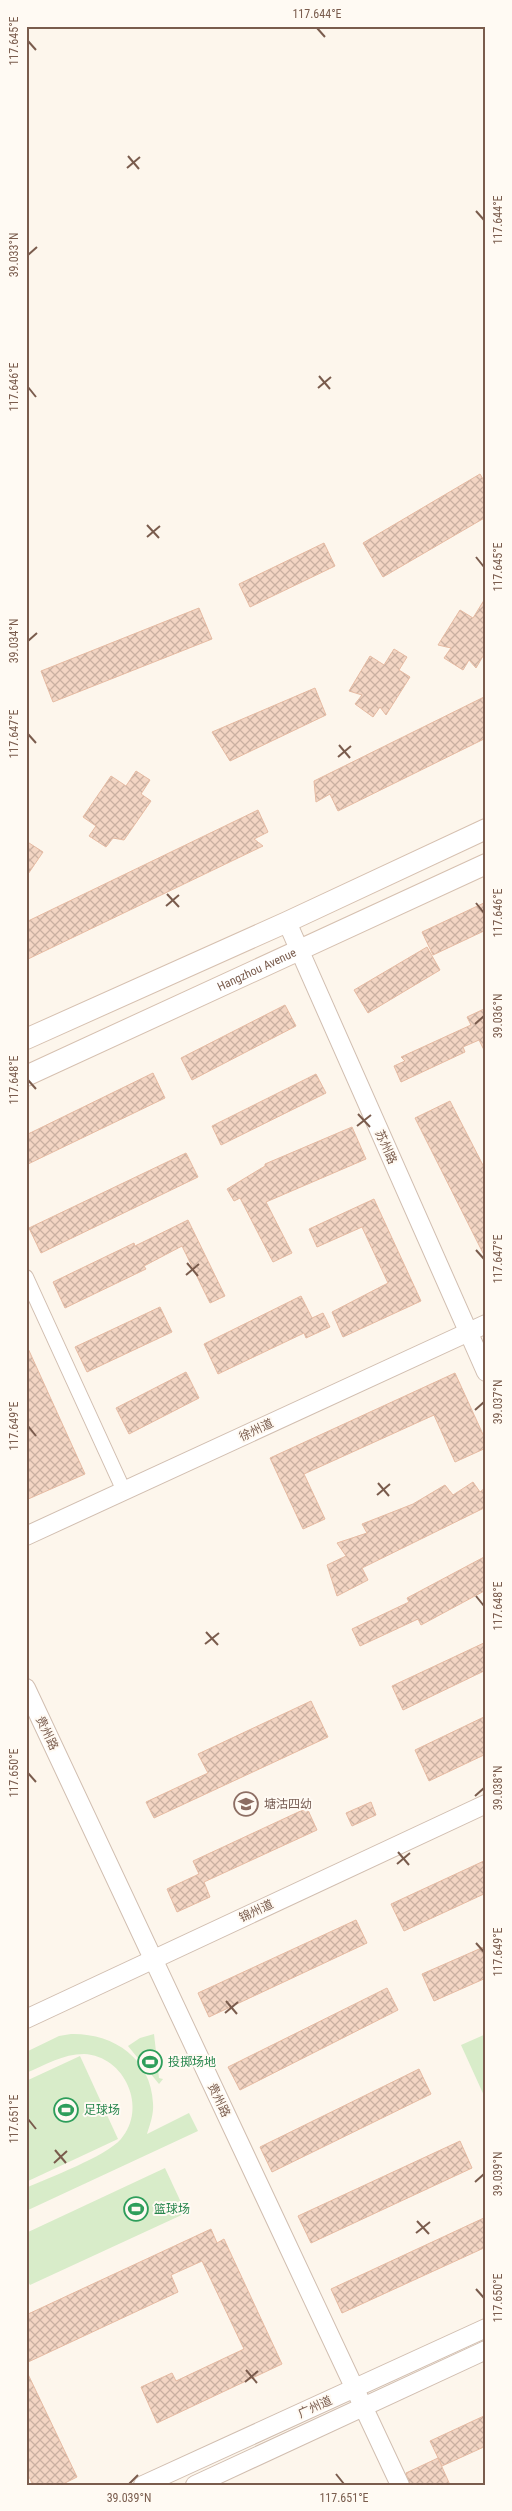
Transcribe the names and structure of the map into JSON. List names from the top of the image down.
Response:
{
  "streets": {
    "main road": ["Hangzhou Avenue"],
    "street": [
      "苏州路",
      "徐州道",
      "贵州路",
      "锦州道",
      "广州道"
    ]
  },
  "crossings": [
    ["Hangzhou Avenue", "苏州路"],
    ["苏州路", "徐州道"],
    ["贵州路", "锦州道"],
    ["贵州路", "广州道"]
  ],
  "places": {
    "school or university": ["塘沽四幼"],
    "sports": ["投掷场地", "足球场", "篮球场"]
  },
  "coordinates": [
    "117.644°E",
    "117.645°E",
    "39.033°N",
    "117.646°E",
    "39.034°N",
    "117.647°E",
    "39.036°N",
    "117.648°E",
    "39.037°N",
    "117.649°E",
    "117.650°E",
    "39.038°N",
    "117.651°E",
    "39.039°N"
  ]
}
